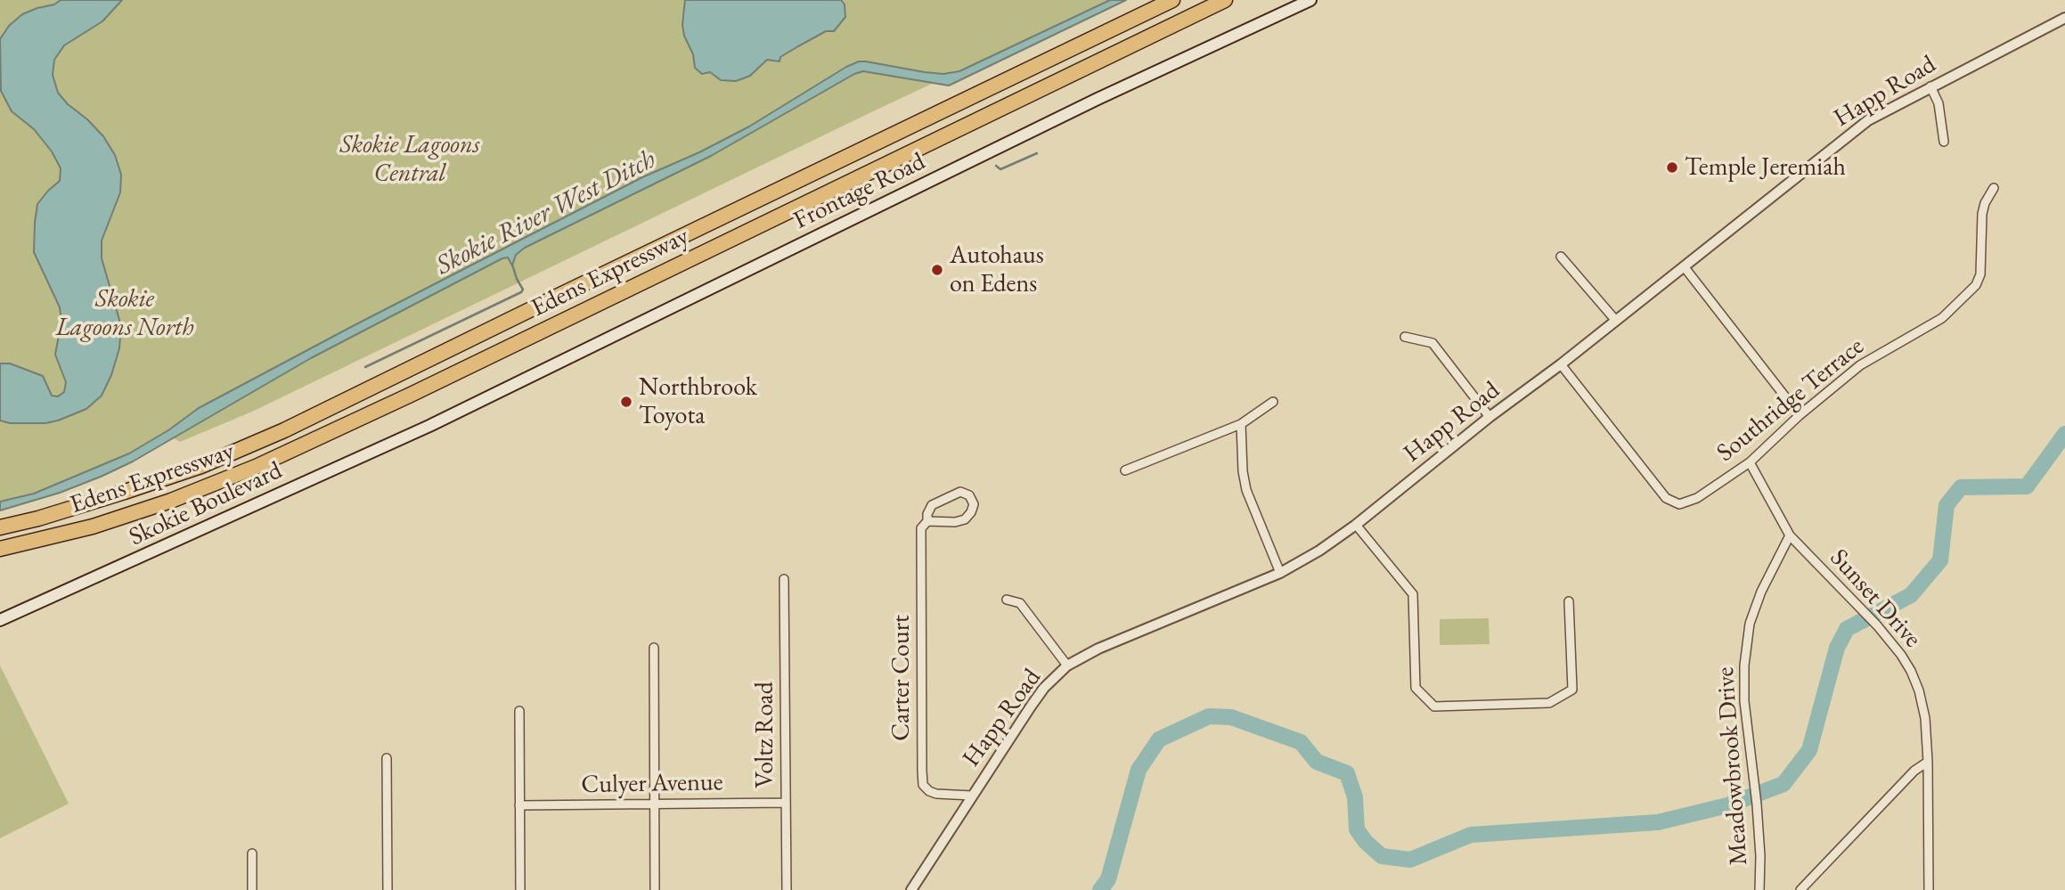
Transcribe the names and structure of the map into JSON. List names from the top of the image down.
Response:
{
  "streets": {
    "highway": ["Edens Expressway"],
    "main road": ["Frontage Road", "Skokie Boulevard"],
    "street": [
      "Happ Road",
      "Southridge Terrace",
      "Sunset Drive",
      "Carter Court",
      "Voltz Road",
      "Meadowbrook Drive",
      "Culyer Avenue"
    ]
  },
  "crossings": [
    ["Happ Road", "Southridge Terrace"],
    ["Happ Road", "Carter Court"],
    ["Frontage Road", "Skokie Boulevard"],
    ["Southridge Terrace", "Sunset Drive"],
    ["Sunset Drive", "Meadowbrook Drive"],
    ["Voltz Road", "Culyer Avenue"]
  ],
  "water": ["Skokie River West Ditch"],
  "parks": ["Skokie Lagoons Central", "Skokie Lagoons North"],
  "places": ["Temple Jeremiah", "Autohaus on Edens", "Northbrook Toyota"]
}
